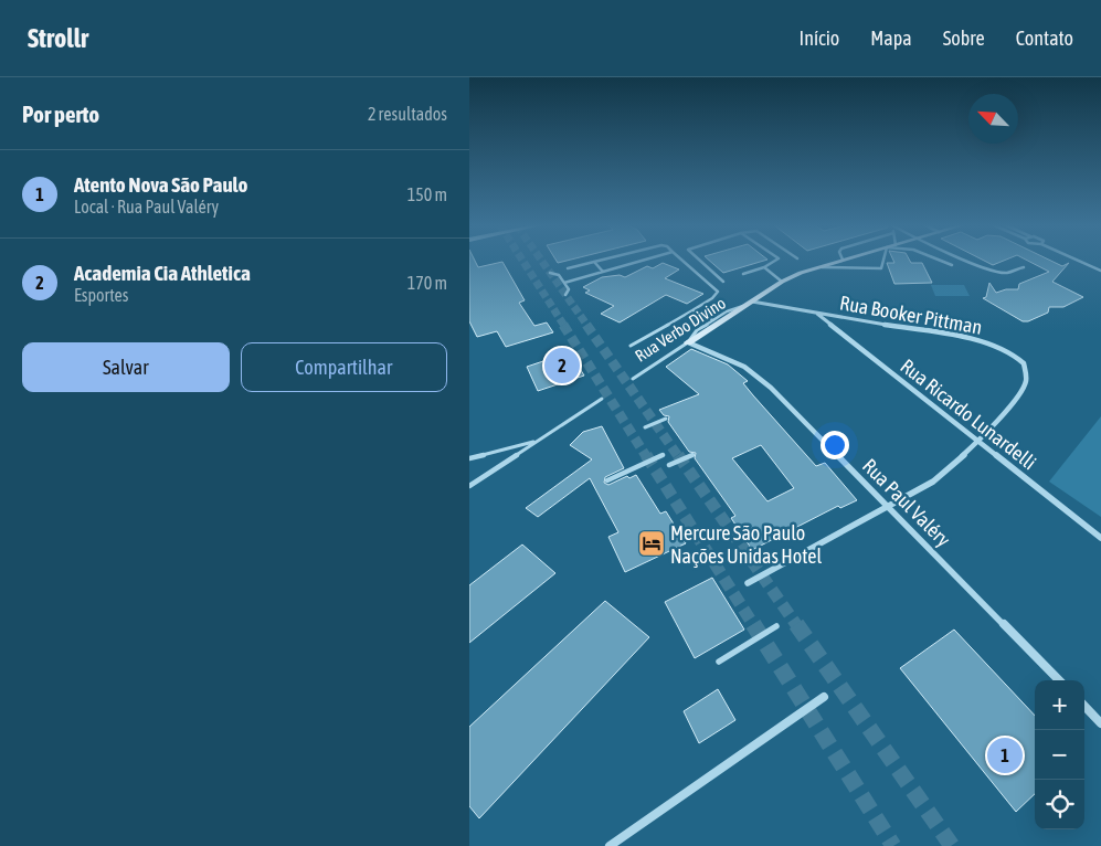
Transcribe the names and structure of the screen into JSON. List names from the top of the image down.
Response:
{
  "streets": {
    "street": [
      "Rua Booker Pittman",
      "Rua Verbo Divino",
      "Rua Ricardo Lunardelli",
      "Rua Paul Valéry"
    ]
  },
  "crossings": [
    ["Rua Booker Pittman", "Rua Verbo Divino"],
    ["Rua Booker Pittman", "Rua Ricardo Lunardelli"],
    ["Rua Booker Pittman", "Rua Paul Valéry"],
    ["Rua Verbo Divino", "Rua Paul Valéry"]
  ],
  "places": {
    "hotel": ["Mercure São Paulo Nações Unidas Hotel"]
  },
  "north": "top left",
  "page": {
    "header": "Strollr",
    "nav": [
      "Início",
      "Mapa",
      "Sobre",
      "Contato"
    ],
    "heading": ["Por perto", "2 resultados"],
    "list": [
      {
        "mark": "1",
        "name": "Atento Nova São Paulo",
        "note": "Local · Rua Paul Valéry",
        "value": "150 m"
      },
      {
        "mark": "2",
        "name": "Academia Cia Athletica",
        "note": "Esportes",
        "value": "170 m"
      }
    ],
    "buttons": ["Salvar", "Compartilhar"],
    "pins": ["2", "1"],
    "map_buttons": ["+", "−"]
  }
}
